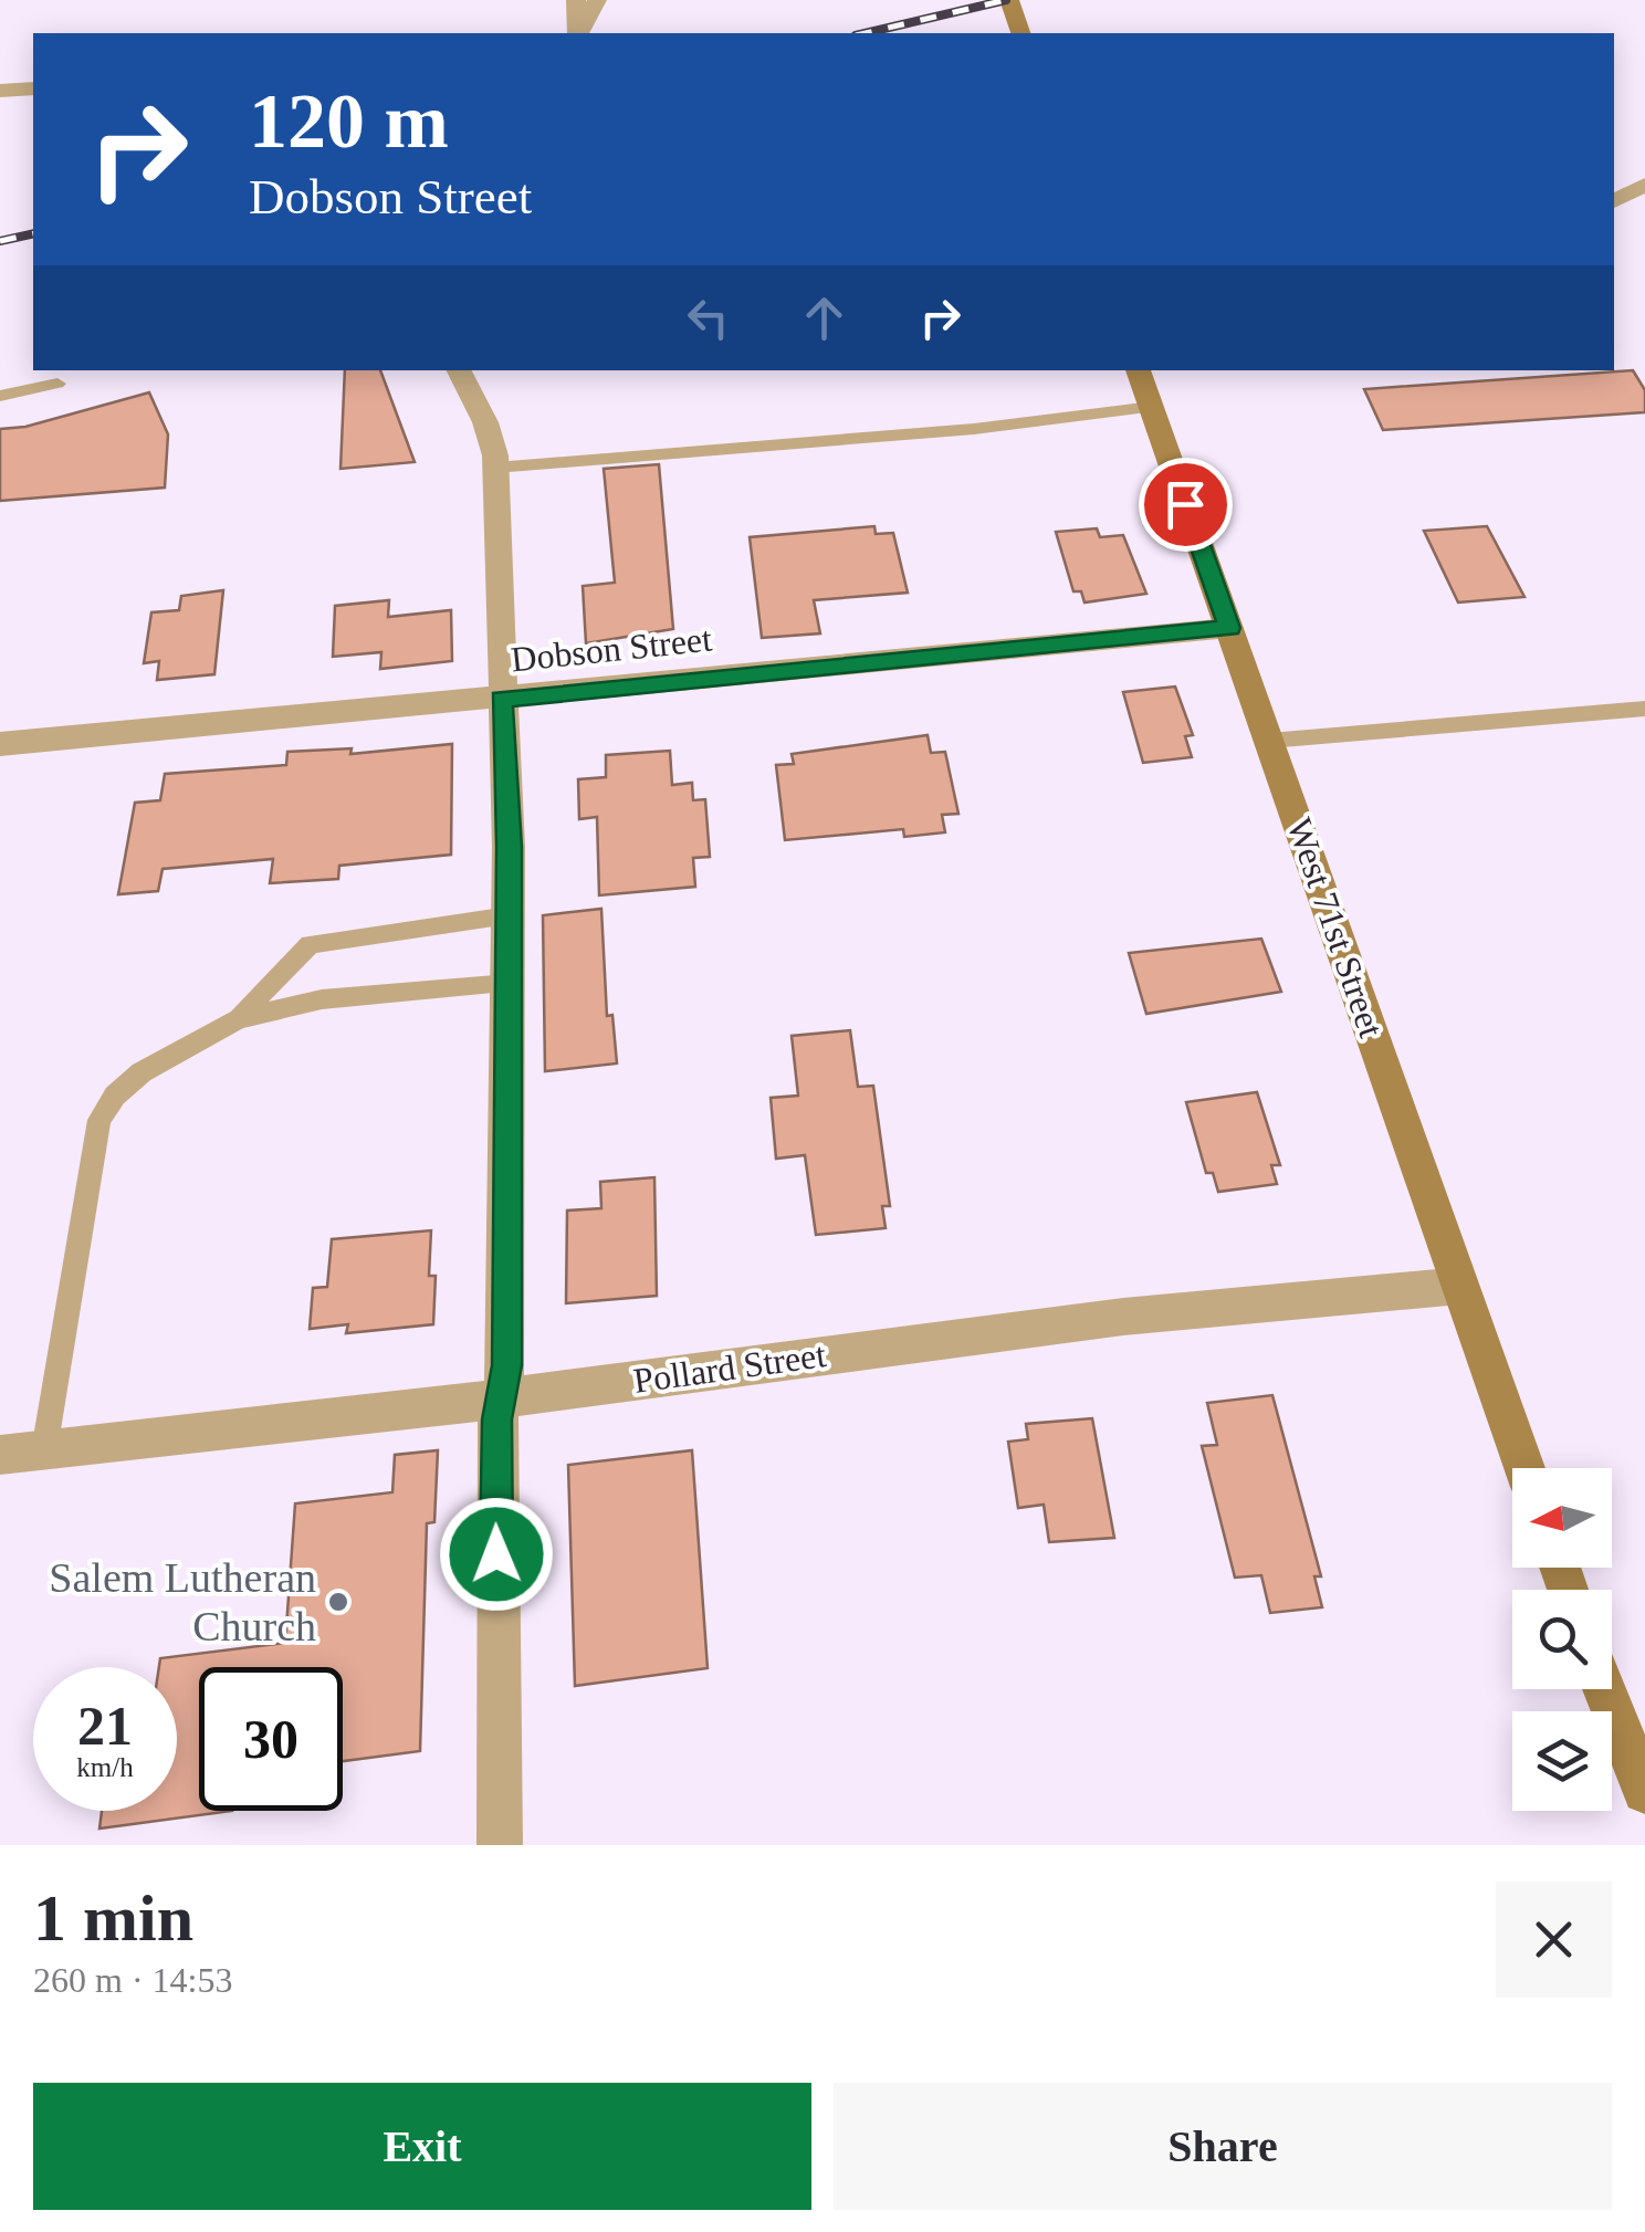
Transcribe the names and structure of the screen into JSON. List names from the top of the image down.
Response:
{
  "streets": {
    "main road": ["West 71st Street"],
    "street": ["Dobson Street", "Pollard Street"]
  },
  "crossings": [
    ["Dobson Street", "West 71st Street"],
    ["West 71st Street", "Pollard Street"]
  ],
  "places": ["Salem Lutheran Church"],
  "north": "left",
  "page": {
    "turn": ["120 m", "Dobson Street"],
    "speed": "21 km/h",
    "limit": "30",
    "heading": ["1 min", "260 m · 14:53"],
    "buttons": ["Exit", "Share"]
  }
}
